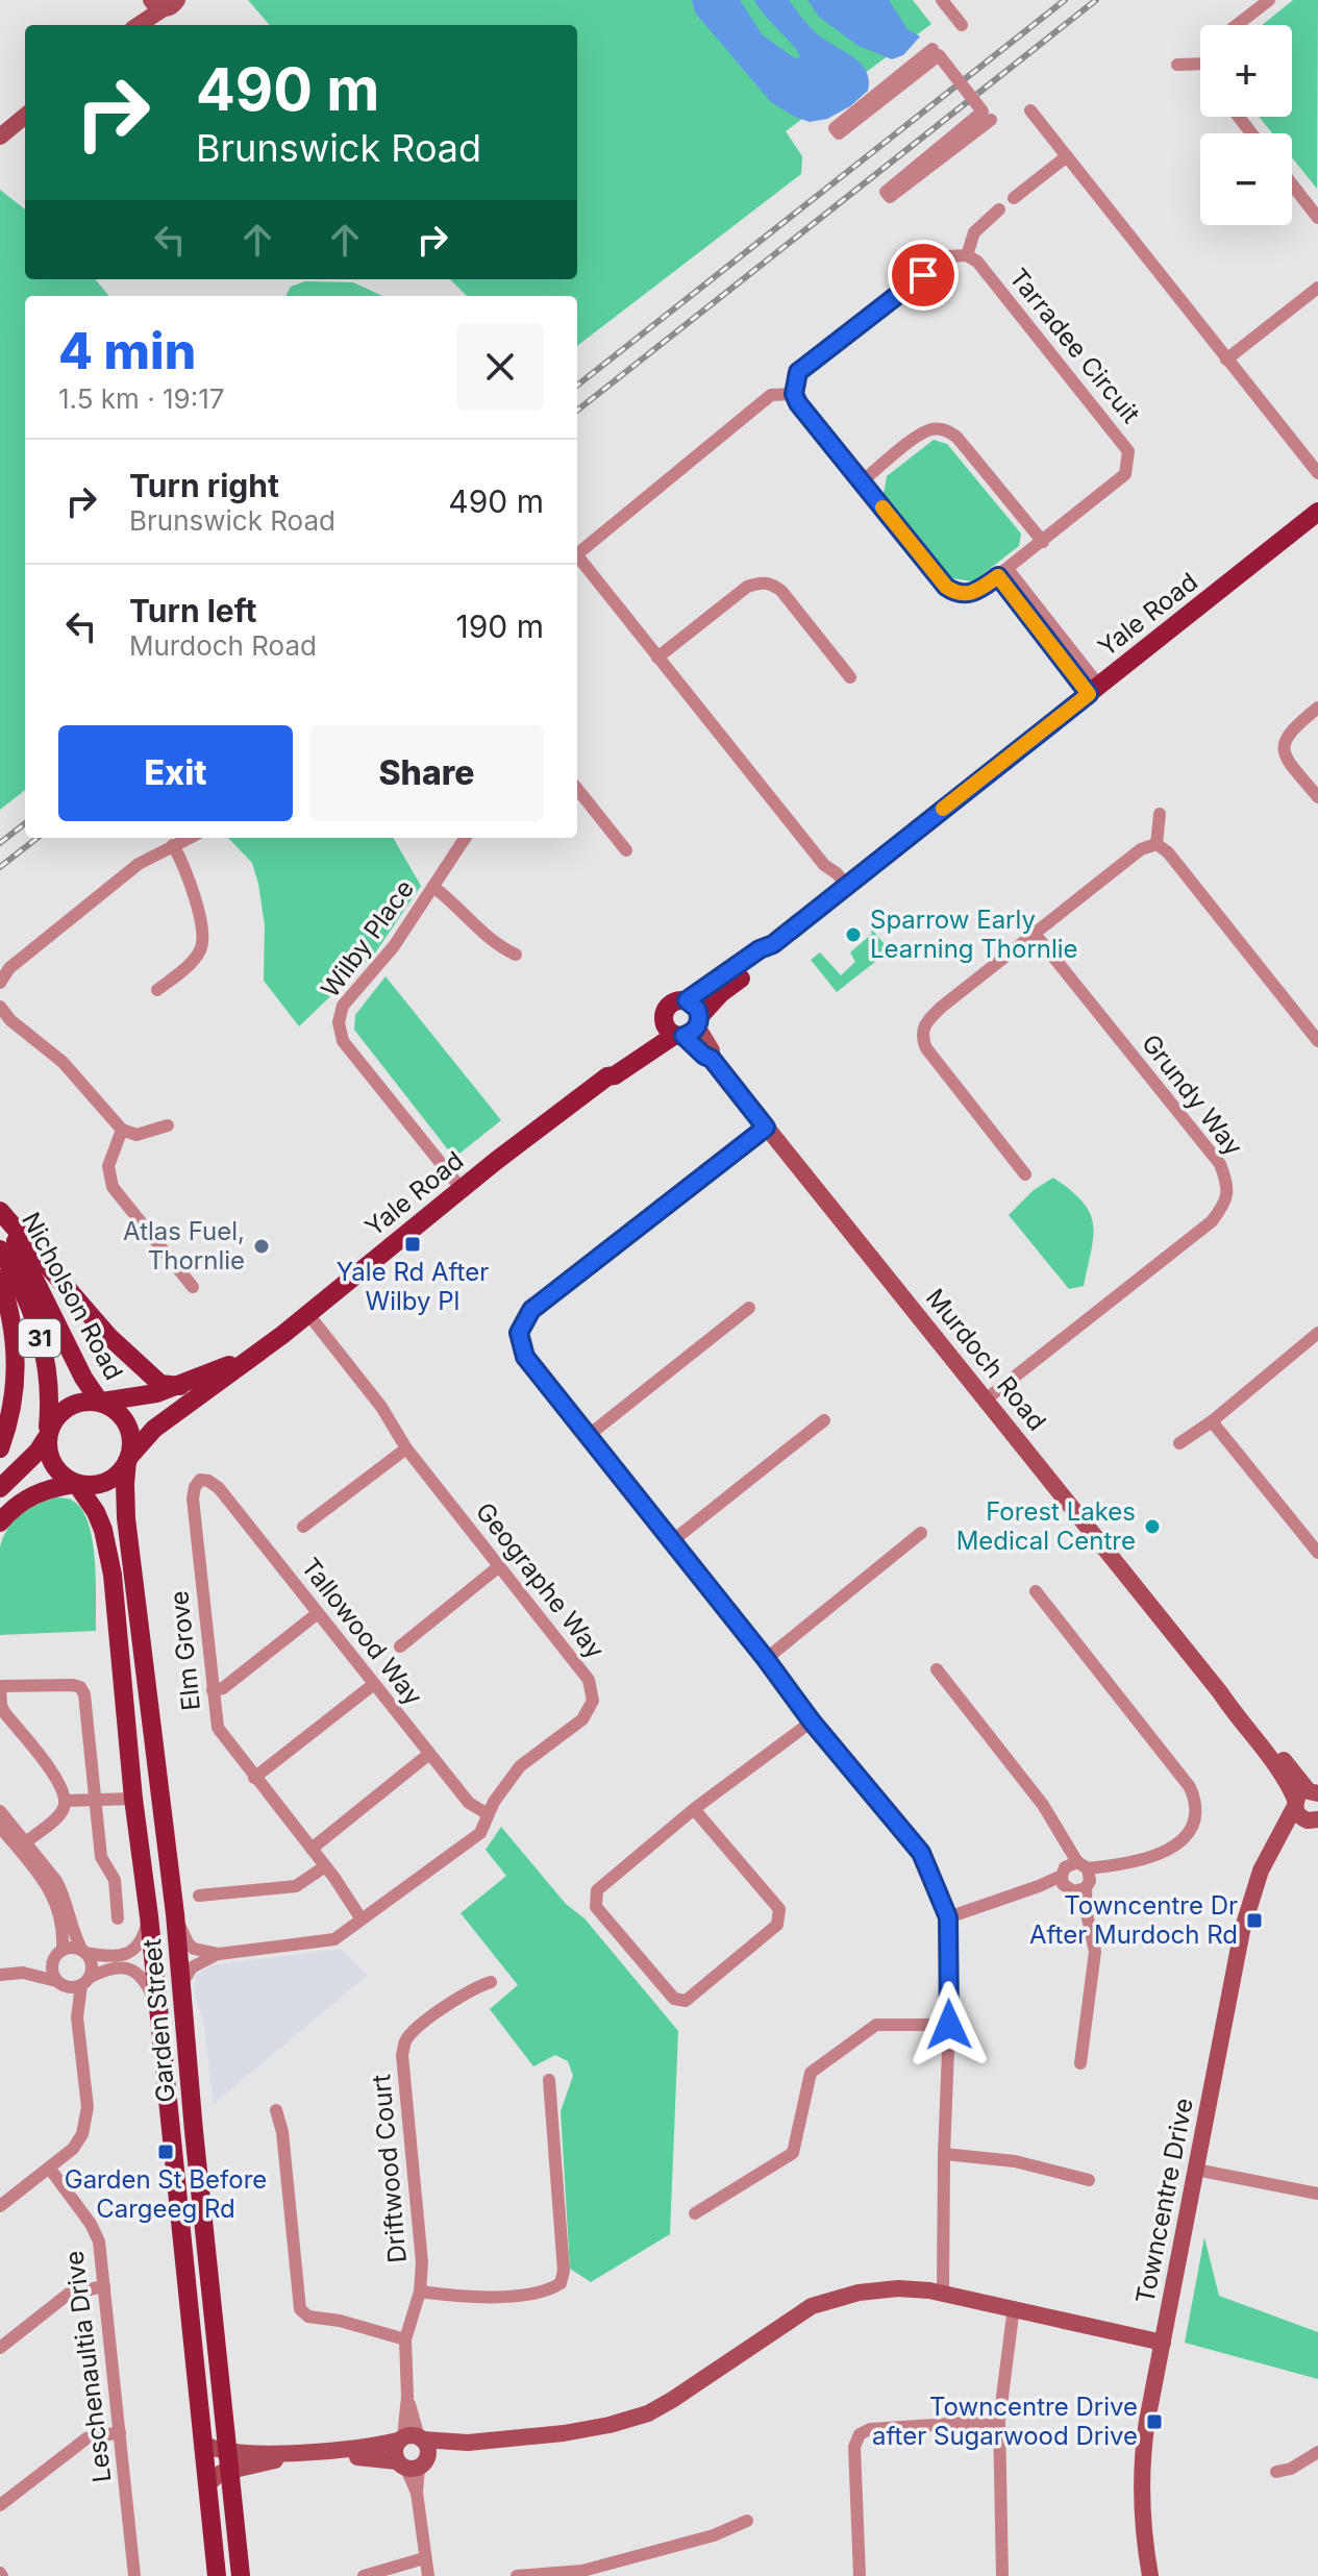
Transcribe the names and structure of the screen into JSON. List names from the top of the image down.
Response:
{
  "streets": {
    "main road": [
      "Yale Road",
      "Nicholson Road",
      "31",
      "Garden Street"
    ],
    "street": [
      "Tarradee Circuit",
      "Wilby Place",
      "Grundy Way",
      "Murdoch Road",
      "Geographe Way",
      "Tallowood Way",
      "Elm Grove",
      "Driftwood Court",
      "Towncentre Drive",
      "Leschenaultia Drive"
    ]
  },
  "crossings": [
    ["Yale Road", "Wilby Place"],
    ["Yale Road", "Nicholson Road"],
    ["Yale Road", "31"],
    ["Yale Road", "Murdoch Road"],
    ["Yale Road", "Geographe Way"],
    ["Yale Road", "Garden Street"],
    ["Grundy Way", "Murdoch Road"],
    ["Nicholson Road", "31"],
    ["Nicholson Road", "Garden Street"],
    ["31", "Garden Street"],
    ["Murdoch Road", "Towncentre Drive"],
    ["Geographe Way", "Tallowood Way"],
    ["Geographe Way", "Elm Grove"],
    ["Geographe Way", "Garden Street"],
    ["Tallowood Way", "Elm Grove"]
  ],
  "places": {
    "other": ["Sparrow Early Learning Thornlie", "Atlas Fuel, Thornlie", "Forest Lakes Medical Centre"],
    "transit": [
      "Yale Rd After Wilby Pl",
      "Towncentre Dr After Murdoch Rd",
      "Garden St Before Cargeeg Rd",
      "Towncentre Drive after Sugarwood Drive"
    ]
  },
  "page": {
    "map_buttons": ["+", "−"],
    "turn": ["490 m", "Brunswick Road"],
    "heading": ["4 min", "1.5 km · 19:17"],
    "list": [
      {
        "name": "Turn right",
        "note": "Brunswick Road",
        "value": "490 m"
      },
      {
        "name": "Turn left",
        "note": "Murdoch Road",
        "value": "190 m"
      }
    ],
    "buttons": ["Exit", "Share"]
  }
}
